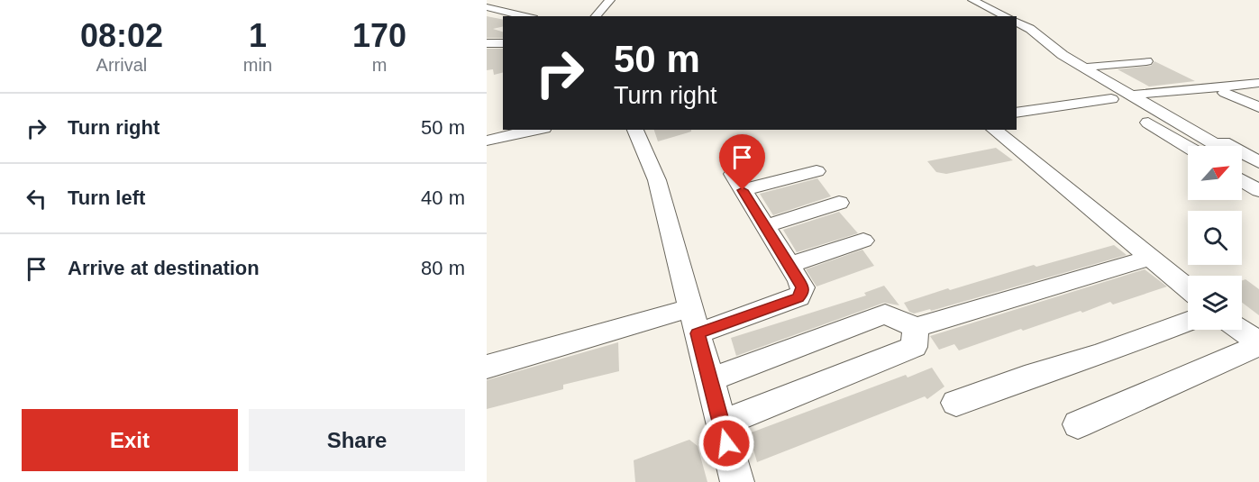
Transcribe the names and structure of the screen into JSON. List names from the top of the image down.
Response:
{
  "north": "top right",
  "page": {
    "eta": [
      "08:02",
      "Arrival",
      "1",
      "min",
      "170",
      "m"
    ],
    "turn": ["50 m", "Turn right"],
    "list": [
      {
        "name": "Turn right",
        "value": "50 m"
      },
      {
        "name": "Turn left",
        "value": "40 m"
      },
      {
        "name": "Arrive at destination",
        "value": "80 m"
      }
    ],
    "buttons": ["Exit", "Share"]
  }
}
